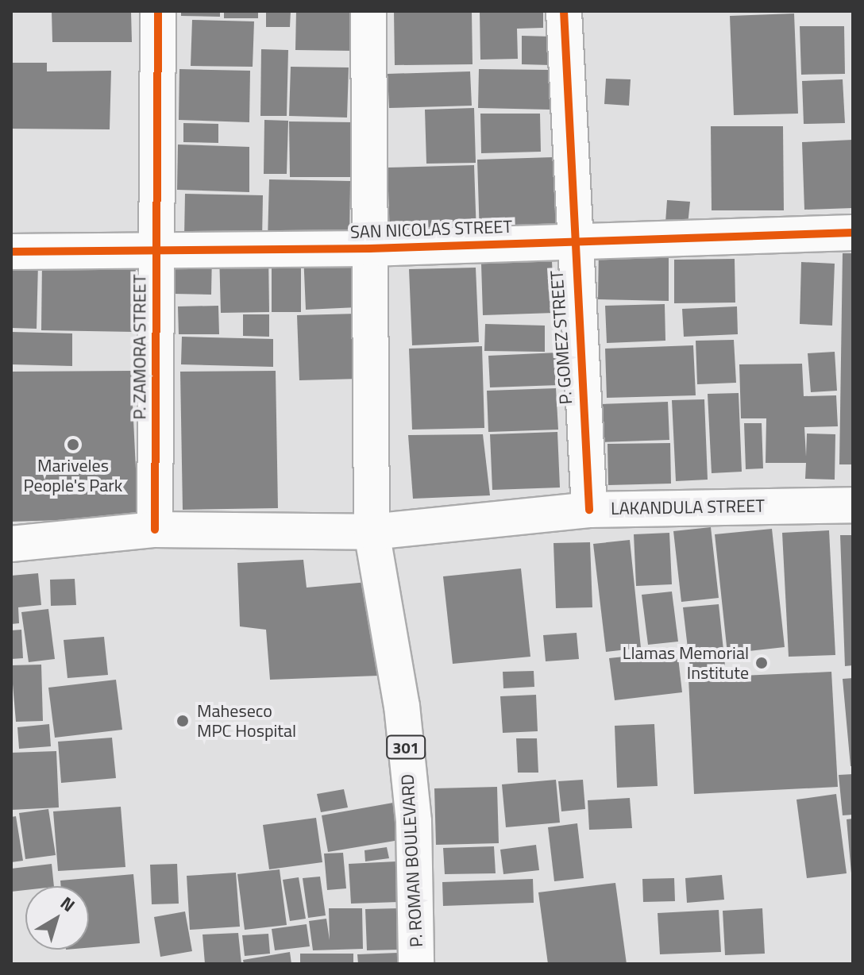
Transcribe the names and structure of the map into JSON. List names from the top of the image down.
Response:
{
  "streets": {
    "street": [
      "SAN NICOLAS STREET",
      "P. GOMEZ STREET",
      "P. ZAMORA STREET",
      "LAKANDULA STREET",
      "301",
      "P. ROMAN BOULEVARD"
    ]
  },
  "crossings": [
    ["SAN NICOLAS STREET", "P. GOMEZ STREET"],
    ["SAN NICOLAS STREET", "P. ZAMORA STREET"],
    ["SAN NICOLAS STREET", "P. ROMAN BOULEVARD"],
    ["P. GOMEZ STREET", "LAKANDULA STREET"],
    ["P. ZAMORA STREET", "LAKANDULA STREET"],
    ["LAKANDULA STREET", "P. ROMAN BOULEVARD"]
  ],
  "places": ["Mariveles People's Park", "Llamas Memorial Institute", "Maheseco MPC Hospital"],
  "north": "top right"
}
